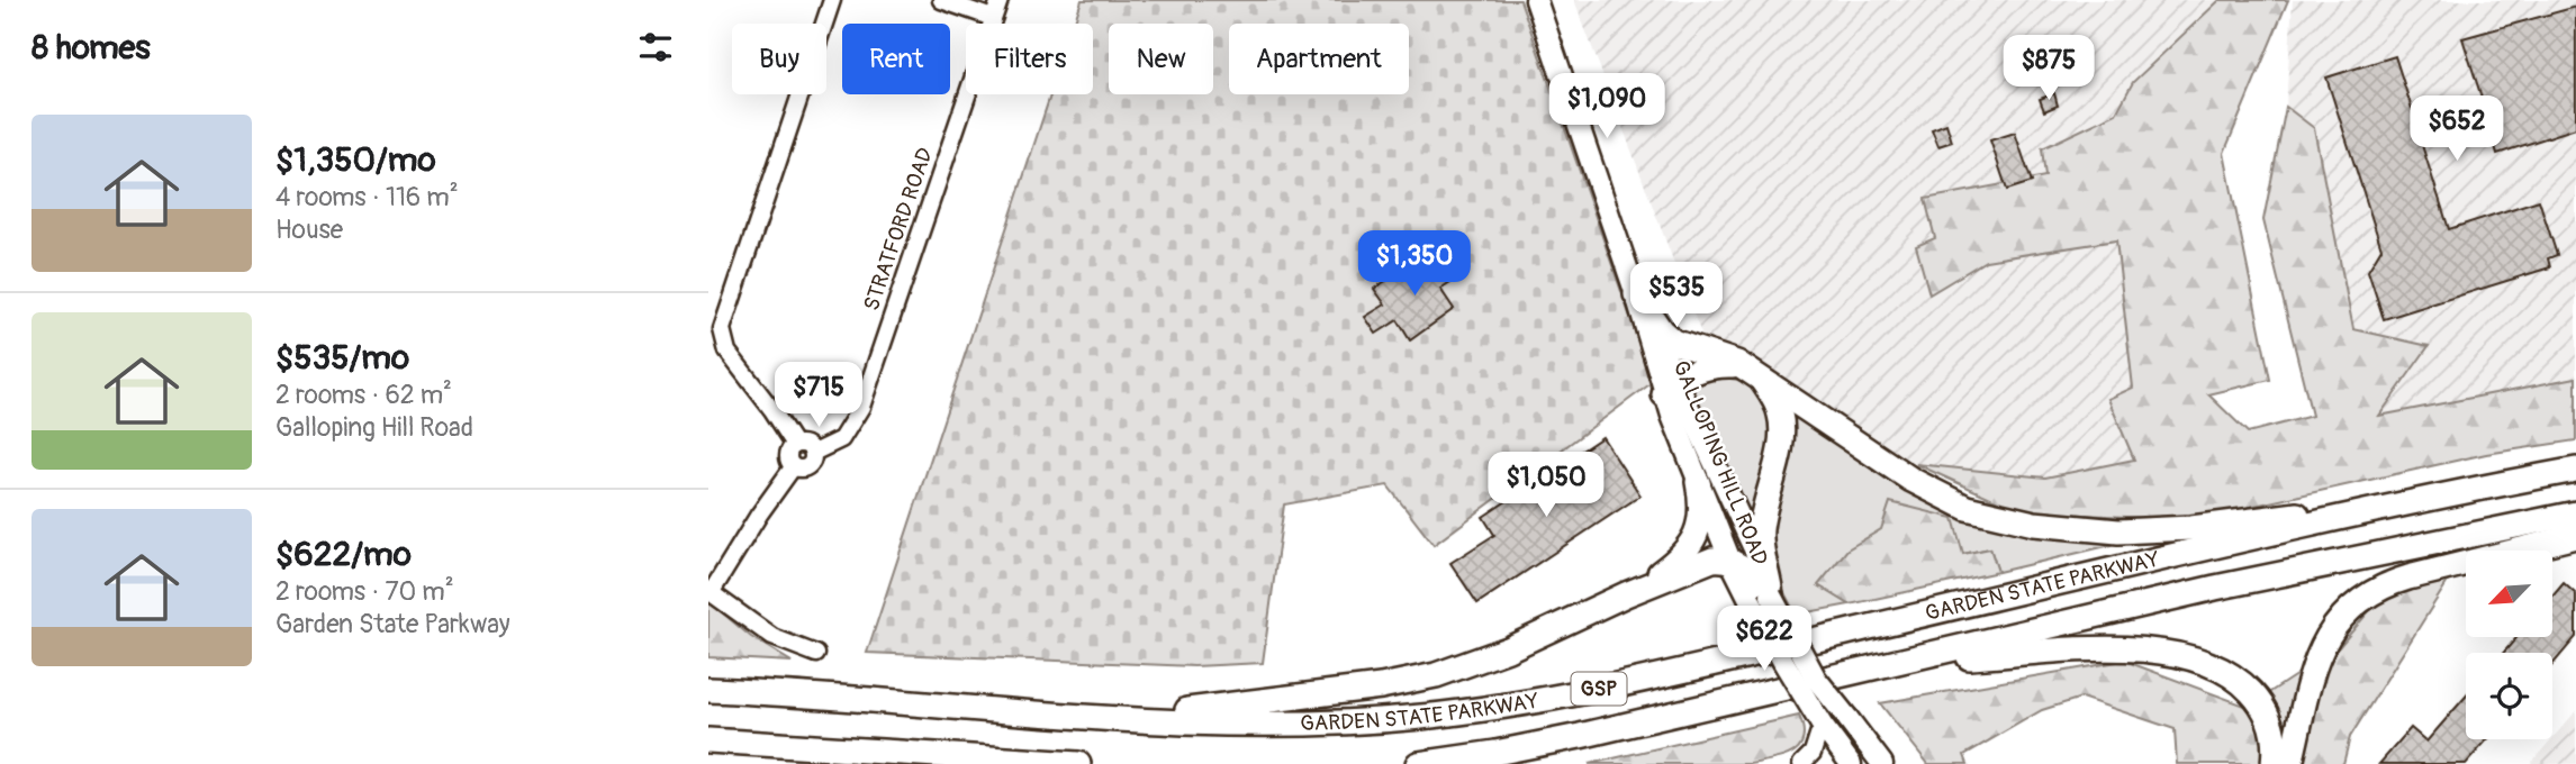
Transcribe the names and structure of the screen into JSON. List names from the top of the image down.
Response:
{
  "streets": {
    "highway": ["GARDEN STATE PARKWAY", "GSP"],
    "main road": ["GALLOPING HILL ROAD"],
    "street": ["STRATFORD ROAD"]
  },
  "north": "bottom left",
  "page": {
    "heading": "8 homes",
    "chip": [
      "Buy",
      "Rent",
      "Filters",
      "New",
      "Apartment"
    ],
    "price": [
      "$875",
      "$1,090",
      "$652",
      "$1,350",
      "$535",
      "$715",
      "$1,050",
      "$622"
    ],
    "list": [
      {
        "name": "$1,350/mo",
        "note": "4 rooms · 116 m² · House"
      },
      {
        "name": "$535/mo",
        "note": "2 rooms · 62 m² · Galloping Hill Road"
      },
      {
        "name": "$622/mo",
        "note": "2 rooms · 70 m² · Garden State Parkway"
      }
    ]
  }
}
